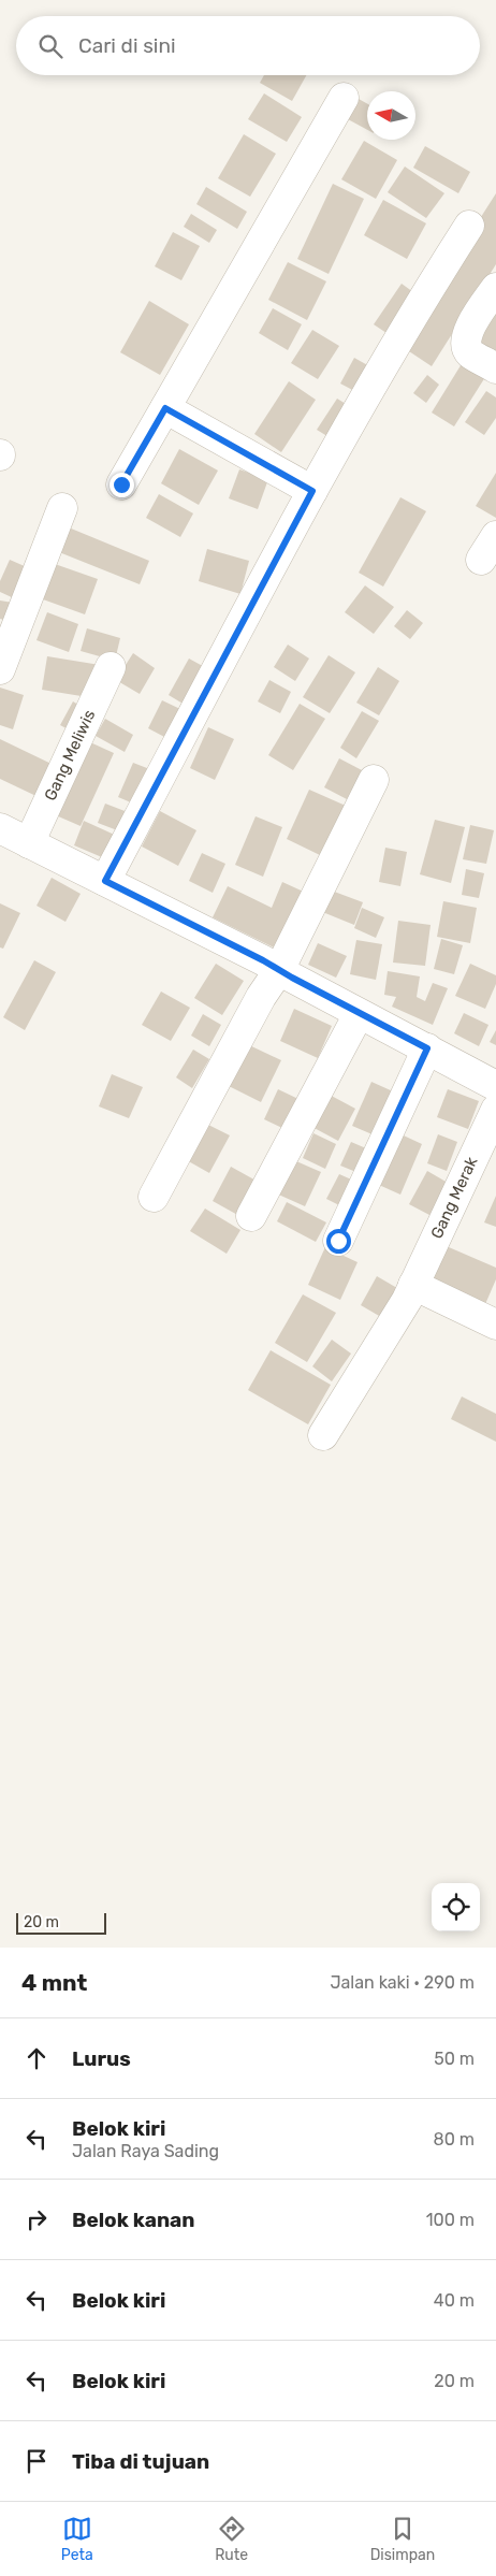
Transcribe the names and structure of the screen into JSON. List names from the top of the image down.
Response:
{
  "streets": {
    "street": ["Gang Meliwis", "Gang Merak"]
  },
  "scale_bar": "20 m",
  "north": "left",
  "page": {
    "search": "Cari di sini",
    "scale": "20 m",
    "heading": ["4 mnt", "Jalan kaki · 290 m"],
    "list": [
      ["Lurus", "50 m"],
      ["Belok kiri", "Jalan Raya Sading", "80 m"],
      ["Belok kanan", "100 m"],
      ["Belok kiri", "40 m"],
      ["Belok kiri", "20 m"],
      "Tiba di tujuan"
    ],
    "nav": ["Peta", "Rute", "Disimpan"]
  }
}
